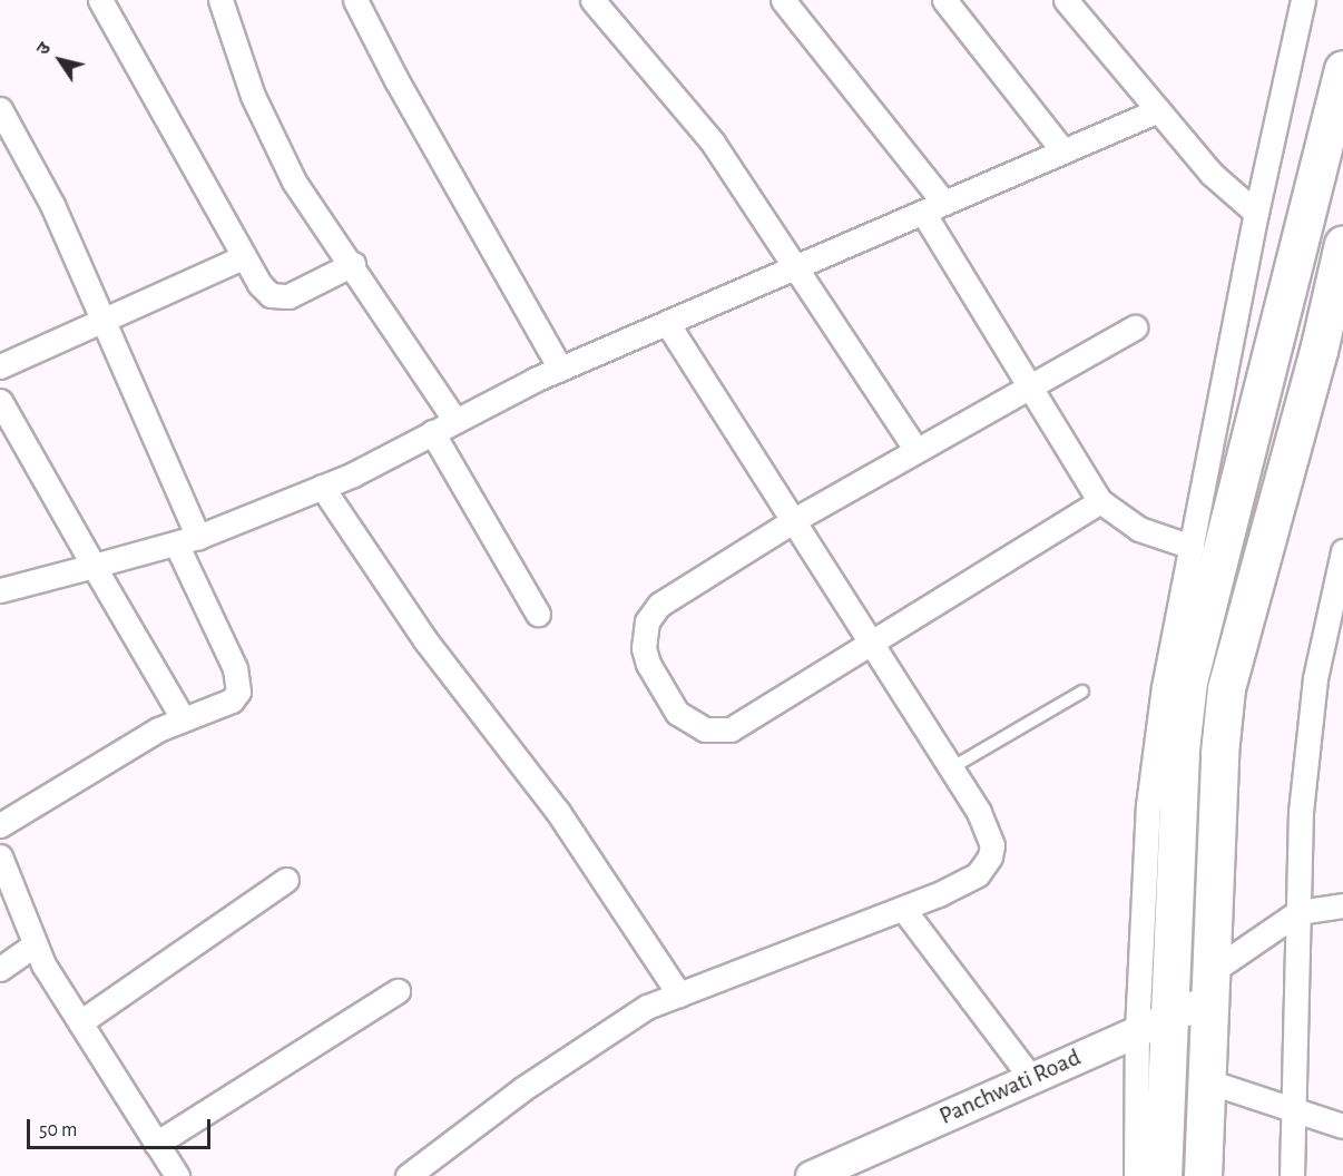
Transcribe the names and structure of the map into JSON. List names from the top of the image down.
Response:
{
  "streets": {
    "street": ["Panchwati Road"]
  },
  "scale_bar": "50 m",
  "north": "top left"
}
